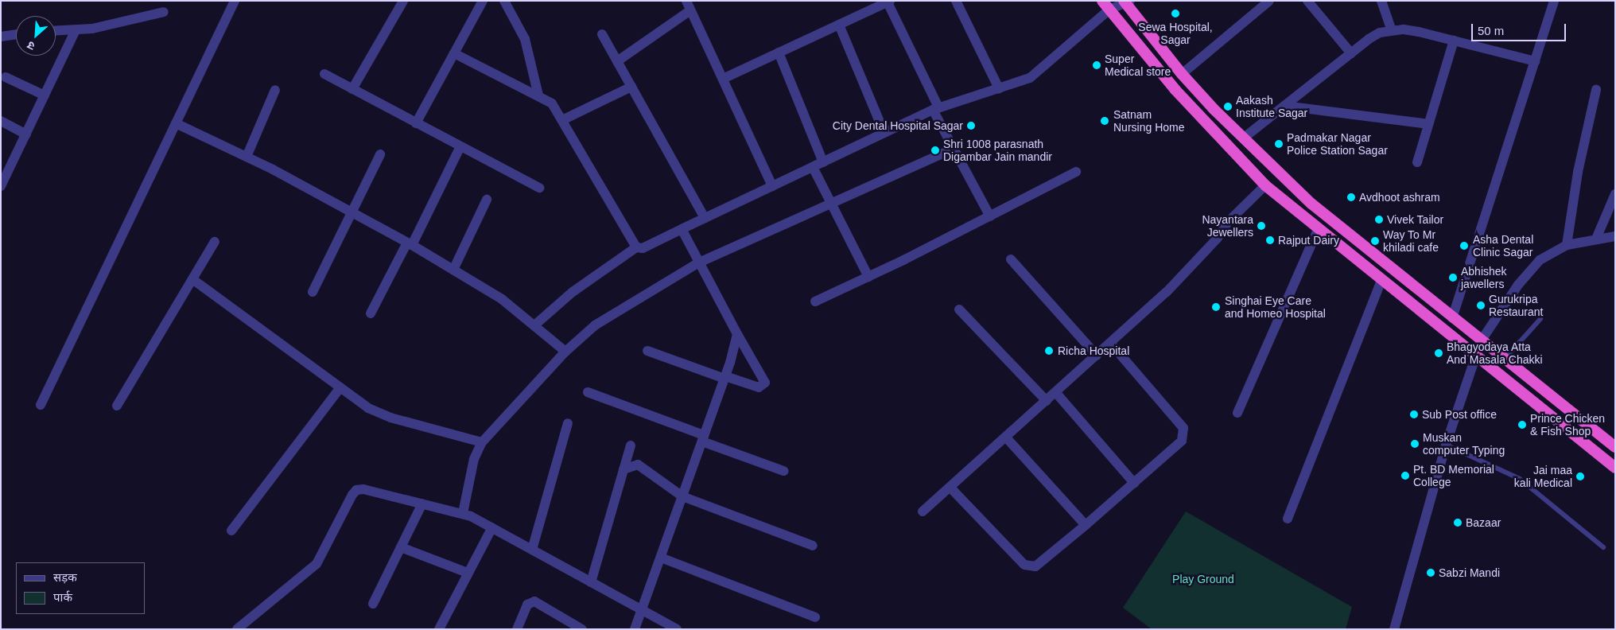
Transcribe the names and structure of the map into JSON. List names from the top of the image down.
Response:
{
  "parks": ["Play Ground"],
  "places": [
    "Sewa Hospital, Sagar",
    "Super Medical store",
    "Aakash Institute Sagar",
    "Satnam Nursing Home",
    "City Dental Hospital Sagar",
    "Padmakar Nagar Police Station Sagar",
    "Shri 1008 parasnath Digambar Jain mandir",
    "Avdhoot ashram",
    "Vivek Tailor",
    "Nayantara Jewellers",
    "Rajput Dairy",
    "Way To Mr khiladi cafe",
    "Asha Dental Clinic Sagar",
    "Abhishek jawellers",
    "Gurukripa Restaurant",
    "Singhai Eye Care and Homeo Hospital",
    "Richa Hospital",
    "Bhagyodaya Atta And Masala Chakki",
    "Sub Post office",
    "Prince Chicken & Fish Shop",
    "Muskan computer Typing",
    "Pt. BD Memorial College",
    "Jai maa kali Medical",
    "Bazaar",
    "Sabzi Mandi"
  ],
  "legend": ["सड़क", "पार्क"],
  "scale_bar": "50 m",
  "north": "bottom left"
}
